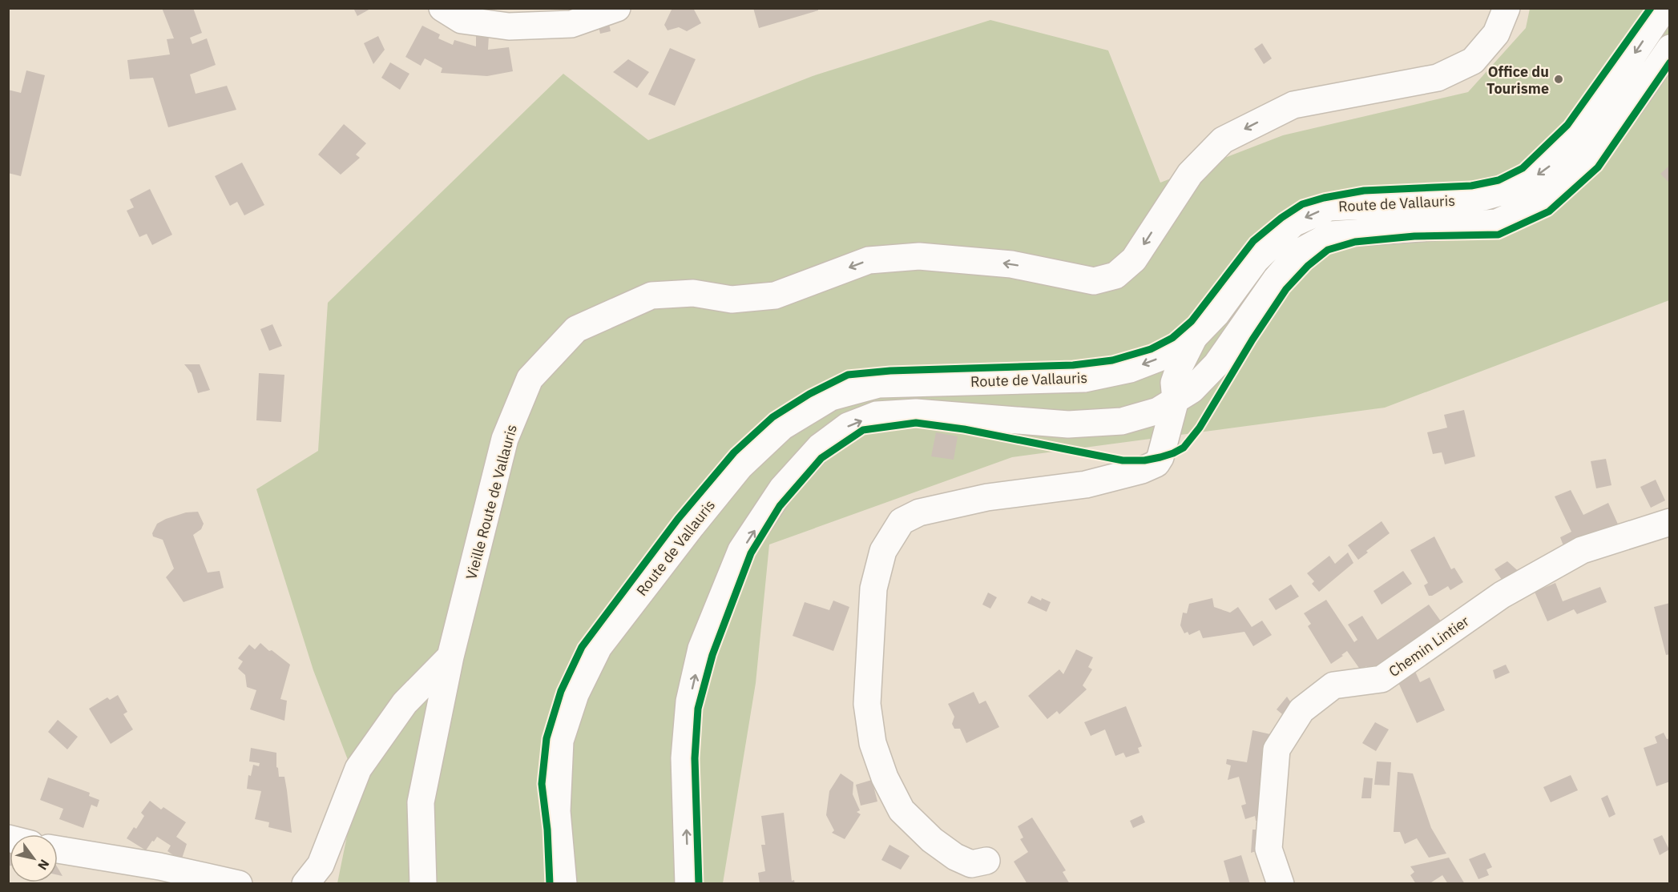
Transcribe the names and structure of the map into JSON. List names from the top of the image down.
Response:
{
  "streets": {
    "street": ["Route de Vallauris", "Vieille Route de Vallauris", "Chemin Lintier"]
  },
  "one_way": ["Vieille Route de Vallauris"],
  "places": ["Office du Tourisme"],
  "north": "bottom right"
}
